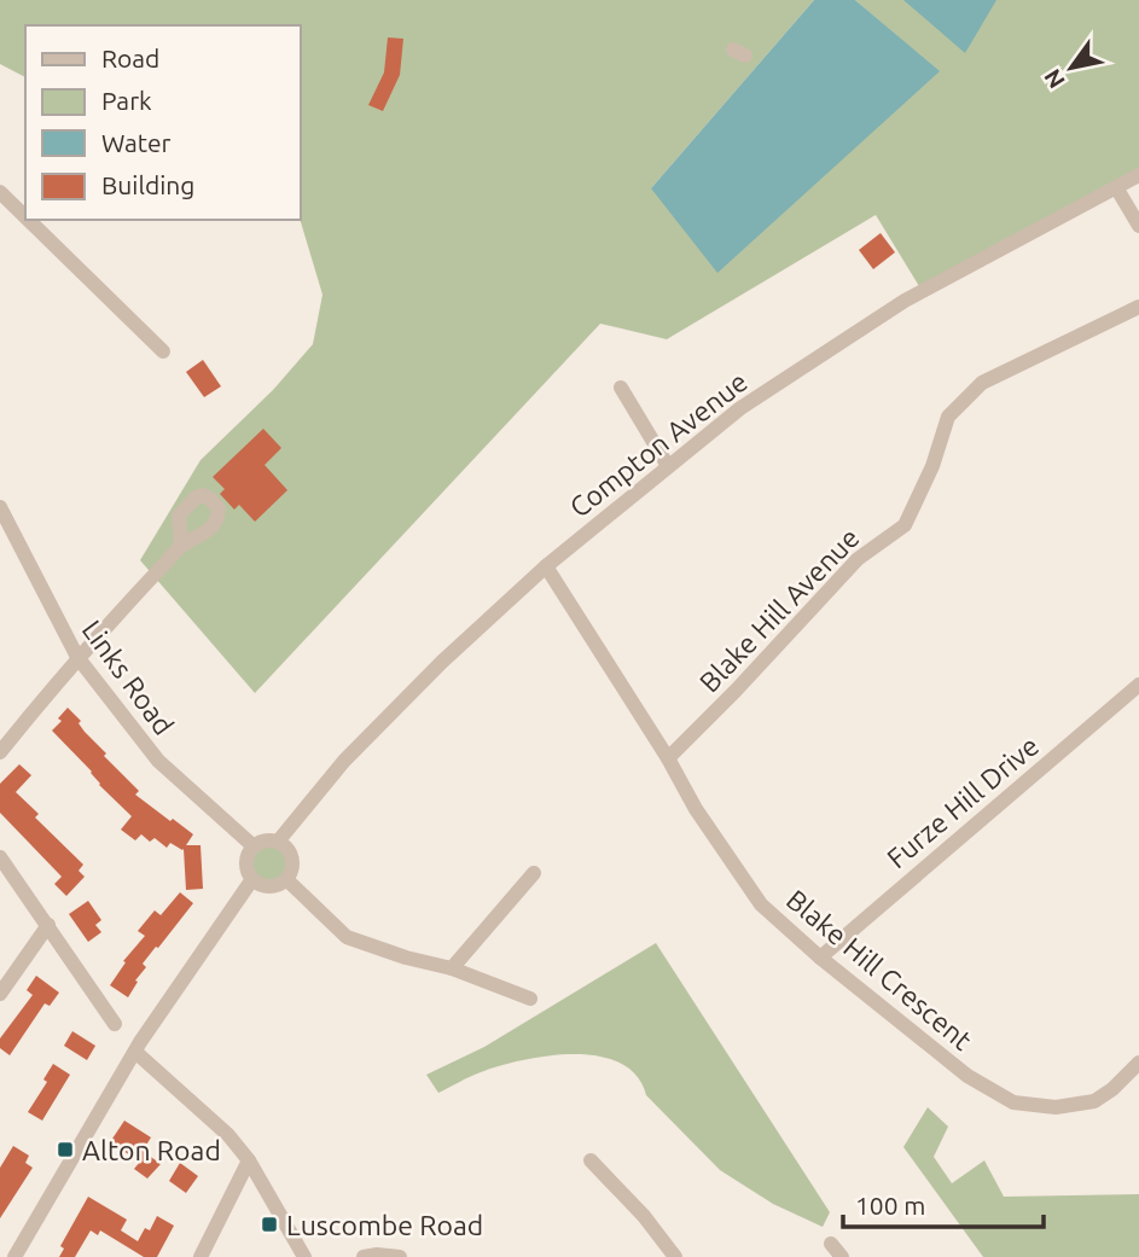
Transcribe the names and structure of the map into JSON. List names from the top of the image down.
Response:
{
  "streets": {
    "street": [
      "Compton Avenue",
      "Blake Hill Avenue",
      "Links Road",
      "Furze Hill Drive",
      "Blake Hill Crescent"
    ]
  },
  "crossings": [
    ["Compton Avenue", "Links Road"],
    ["Compton Avenue", "Blake Hill Crescent"],
    ["Blake Hill Avenue", "Blake Hill Crescent"],
    ["Furze Hill Drive", "Blake Hill Crescent"]
  ],
  "places": {
    "transit": ["Alton Road", "Luscombe Road"]
  },
  "legend": [
    "Road",
    "Park",
    "Water",
    "Building"
  ],
  "scale_bar": "100 m",
  "north": "bottom left"
}
